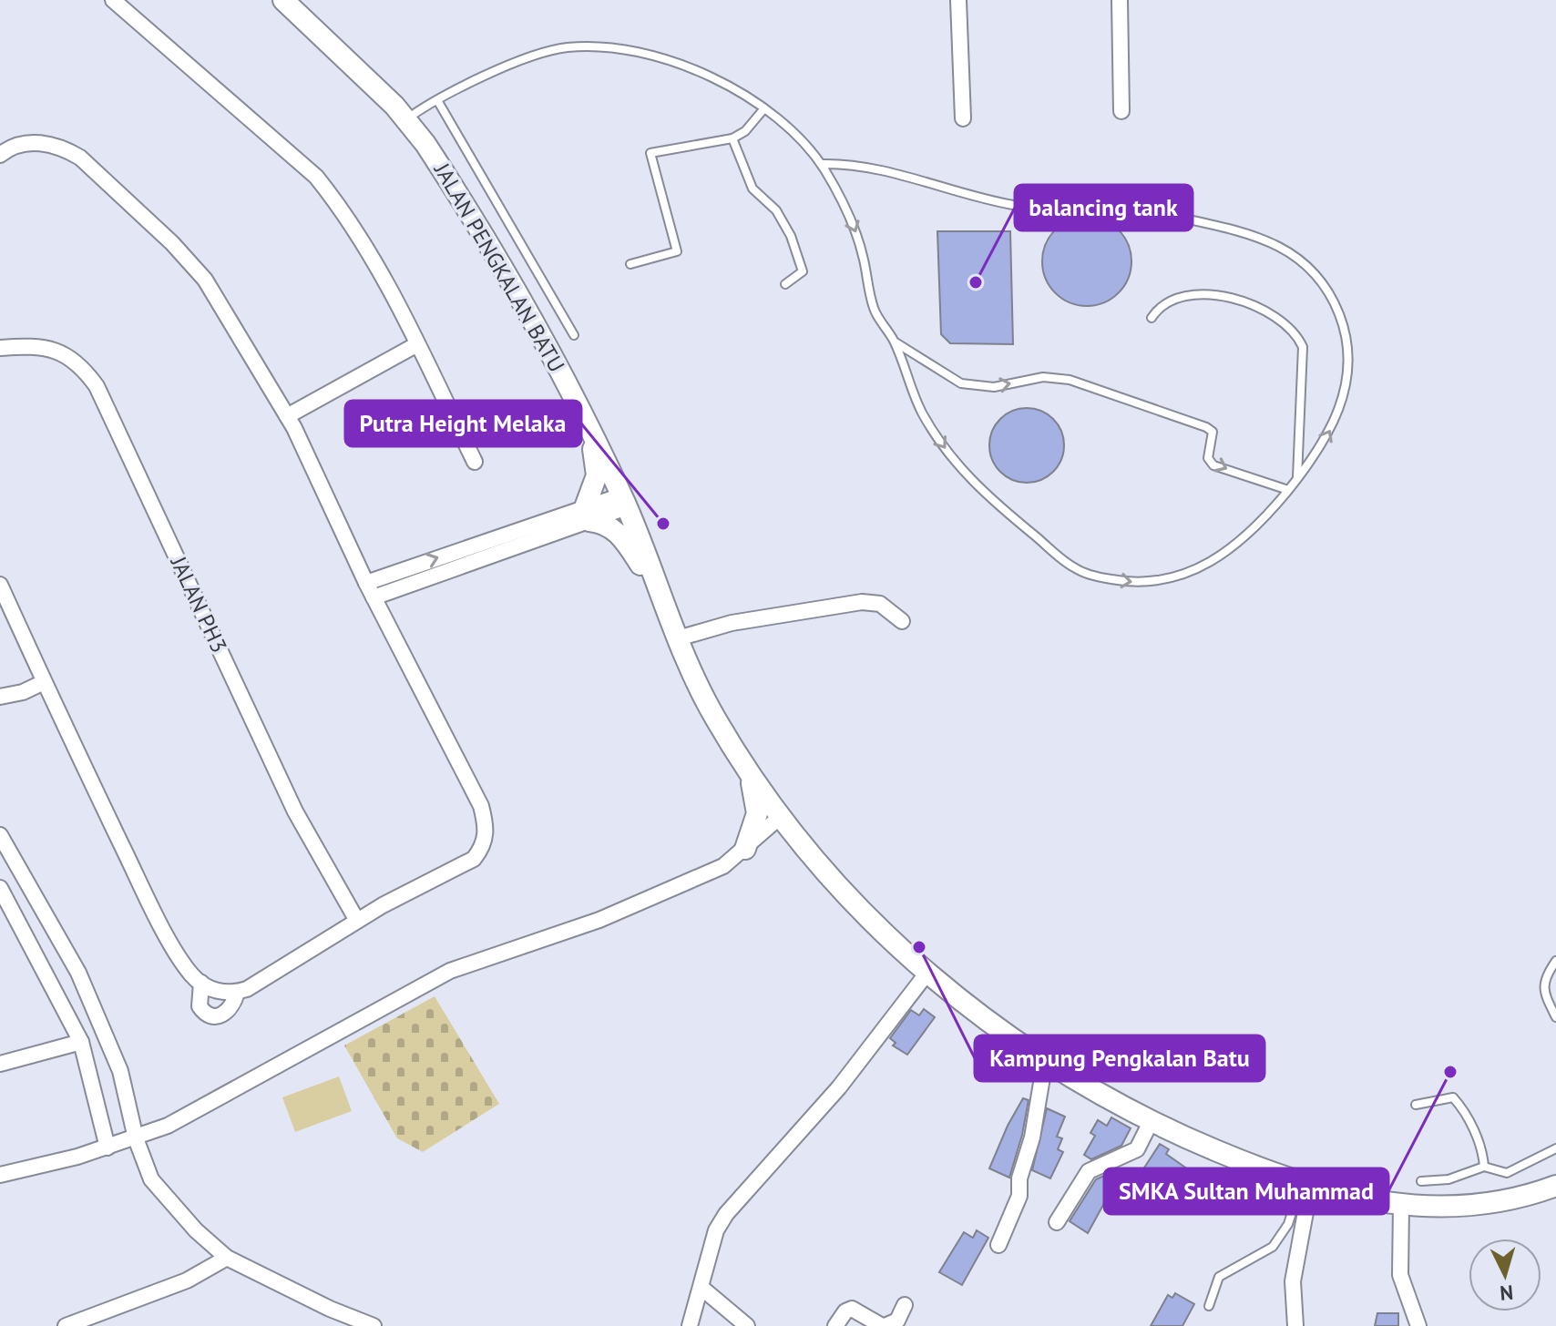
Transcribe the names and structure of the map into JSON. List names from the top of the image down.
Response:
{
  "streets": {
    "main road": ["JALAN PENGKALAN BATU"],
    "street": ["JALAN PH3"]
  },
  "places": [
    "balancing tank",
    "Putra Height Melaka",
    "Kampung Pengkalan Batu",
    "SMKA Sultan Muhammad"
  ],
  "north": "bottom"
}
